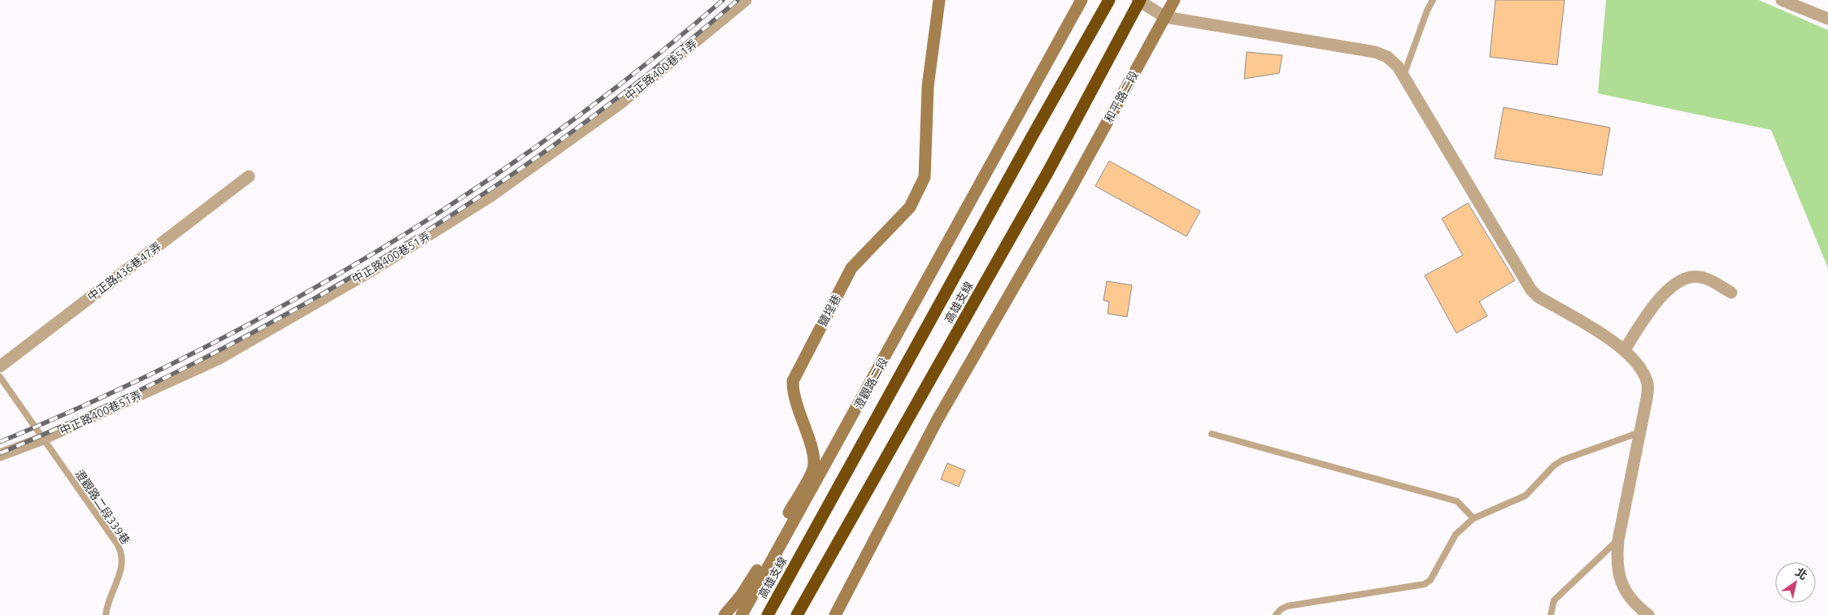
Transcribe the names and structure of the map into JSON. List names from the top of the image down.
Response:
{
  "streets": {
    "highway": ["高雄支線"],
    "street": [
      "中正路400巷51弄",
      "和平路二段",
      "中正路436巷47弄",
      "鹽埕巷",
      "澄觀路二段"
    ],
    "lane": ["澄觀路二段339巷"]
  },
  "crossings": [
    ["中正路400巷51弄", "澄觀路二段339巷"]
  ],
  "north": "top right"
}
